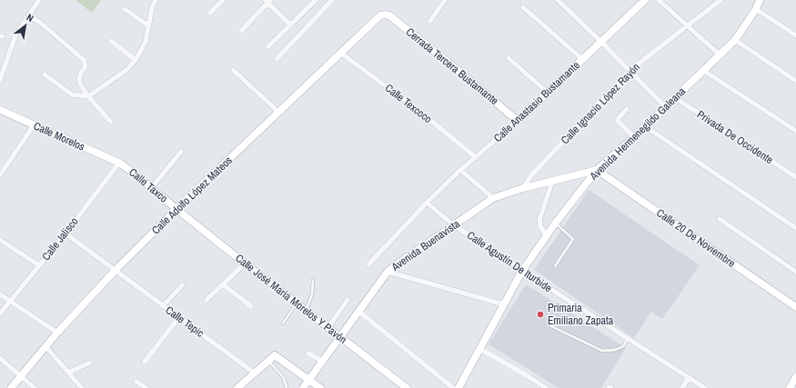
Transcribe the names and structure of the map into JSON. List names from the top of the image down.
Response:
{
  "streets": {
    "main road": [
      "Cerrada Tercera Bustamante",
      "Calle Anastasio Bustamante",
      "Avenida Hermenegildo Galeana",
      "Calle Morelos",
      "Calle Taxco",
      "Calle Adolfo López Mateos",
      "Calle 20 De Noviembre",
      "Avenida Buenavista",
      "Calle José María Morelos Y Pavón"
    ],
    "street": [
      "Calle Texcoco",
      "Calle Ignacio López Rayón",
      "Privada De Occidente",
      "Calle Jalisco",
      "Calle Agustín De Iturbide",
      "Calle Tepic"
    ]
  },
  "crossings": [
    ["Cerrada Tercera Bustamante", "Calle Anastasio Bustamante"],
    ["Cerrada Tercera Bustamante", "Calle Adolfo López Mateos"],
    ["Calle Anastasio Bustamante", "Calle Texcoco"],
    ["Calle Anastasio Bustamante", "Calle Agustín De Iturbide"],
    ["Calle Texcoco", "Calle Adolfo López Mateos"],
    ["Calle Ignacio López Rayón", "Avenida Buenavista"],
    ["Avenida Hermenegildo Galeana", "Privada De Occidente"],
    ["Avenida Hermenegildo Galeana", "Calle 20 De Noviembre"],
    ["Avenida Hermenegildo Galeana", "Avenida Buenavista"],
    ["Avenida Hermenegildo Galeana", "Calle Agustín De Iturbide"],
    ["Calle Morelos", "Calle Taxco"],
    ["Calle Morelos", "Calle Jalisco"],
    ["Calle Taxco", "Calle Adolfo López Mateos"],
    ["Calle Taxco", "Calle Jalisco"],
    ["Calle Taxco", "Calle José María Morelos Y Pavón"],
    ["Calle Adolfo López Mateos", "Calle José María Morelos Y Pavón"],
    ["Calle Adolfo López Mateos", "Calle Tepic"],
    ["Calle 20 De Noviembre", "Avenida Buenavista"],
    ["Calle Jalisco", "Calle Tepic"],
    ["Avenida Buenavista", "Calle Agustín De Iturbide"],
    ["Avenida Buenavista", "Calle José María Morelos Y Pavón"]
  ],
  "places": ["Primaria Emiliano Zapata"],
  "north": "top right"
}
